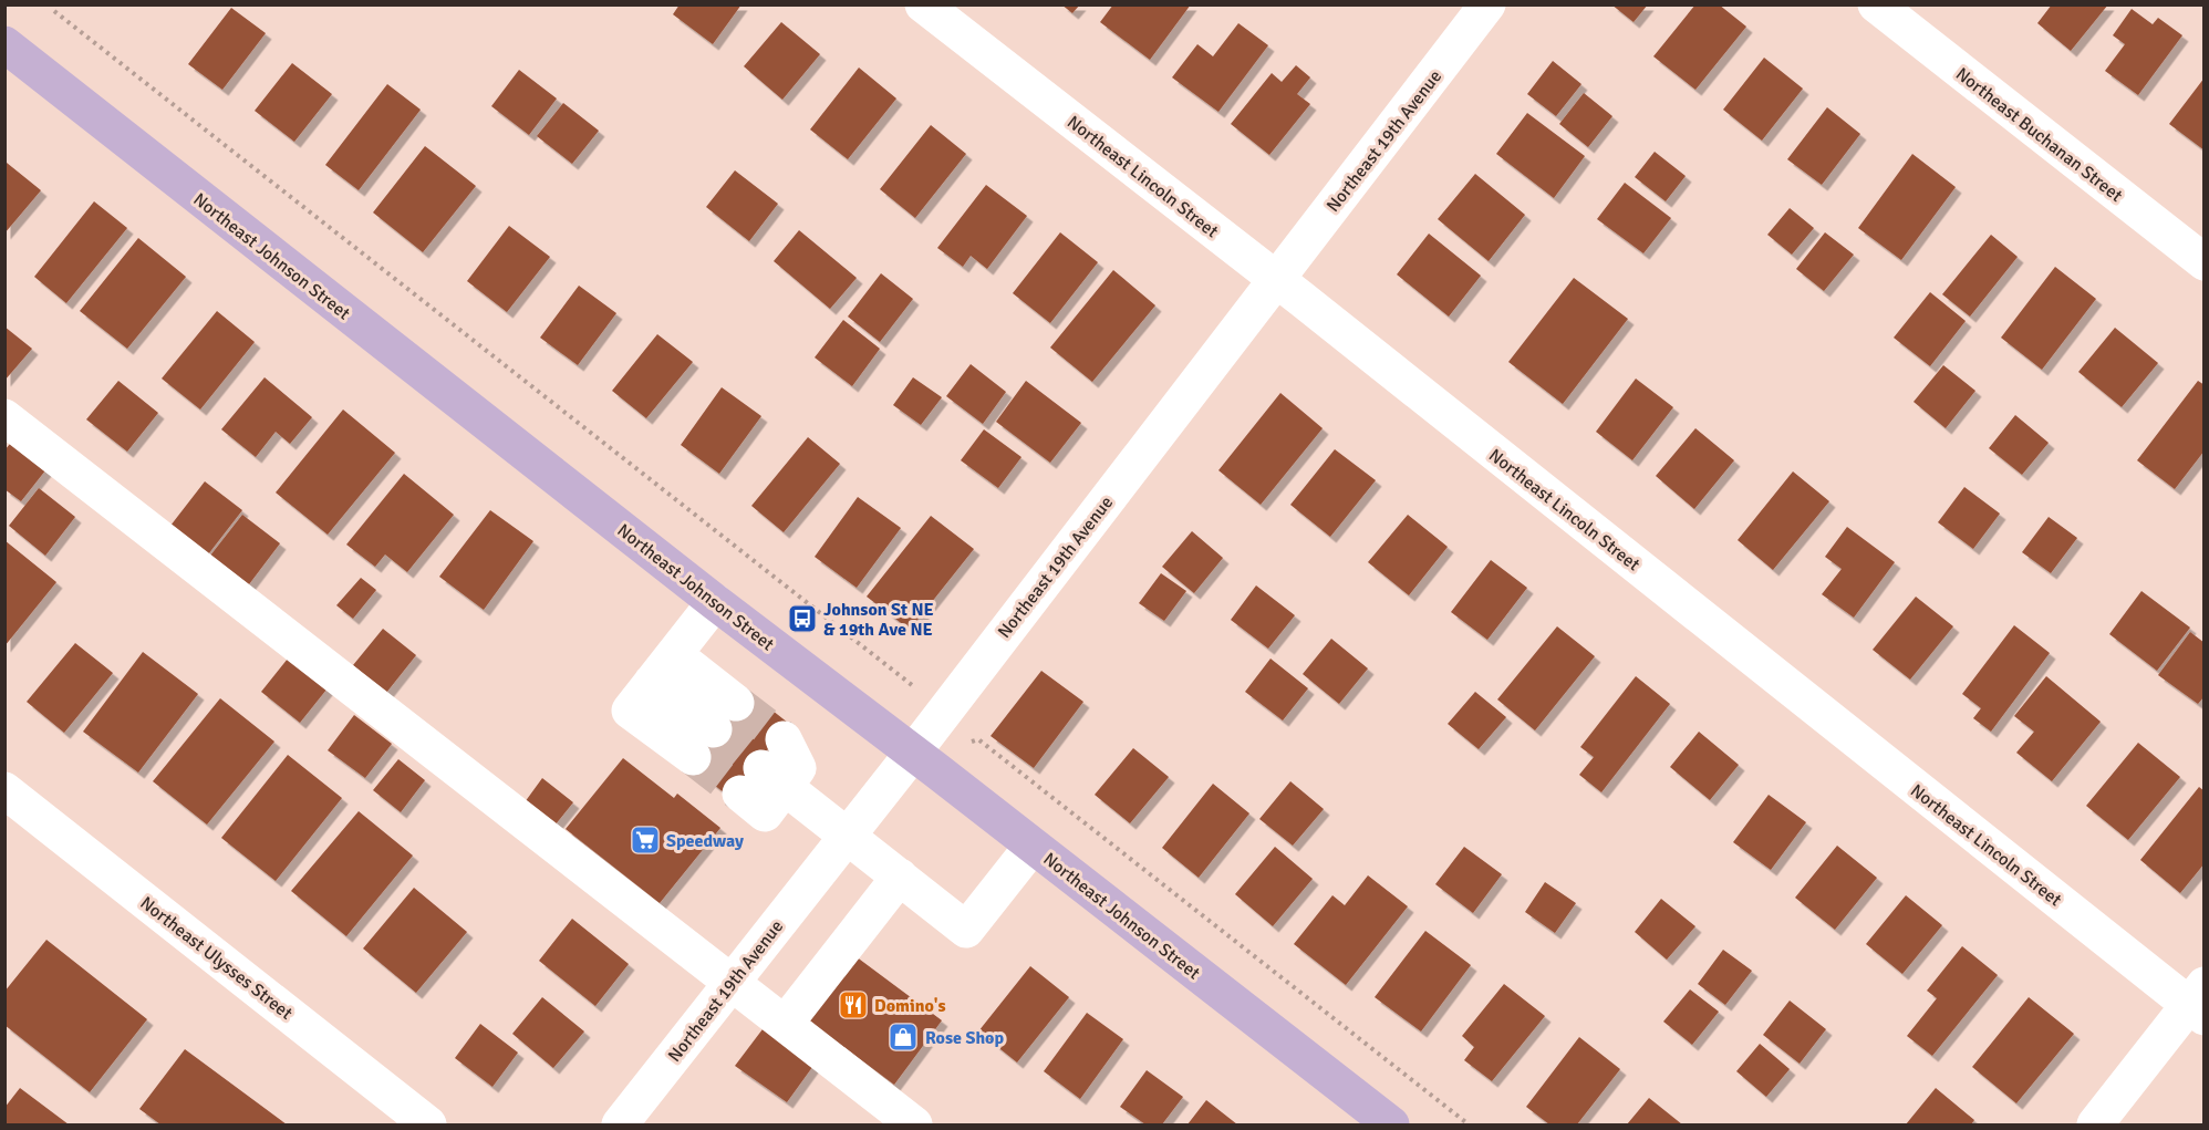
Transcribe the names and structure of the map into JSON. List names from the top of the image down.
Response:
{
  "streets": {
    "main road": ["Northeast Johnson Street"],
    "street": [
      "Northeast Buchanan Street",
      "Northeast 19th Avenue",
      "Northeast Lincoln Street",
      "Northeast Ulysses Street"
    ]
  },
  "crossings": [
    ["Northeast 19th Avenue", "Northeast Lincoln Street"],
    ["Northeast 19th Avenue", "Northeast Johnson Street"]
  ],
  "places": {
    "bus stop": ["Johnson St NE & 19th Ave NE"],
    "supermarket": ["Speedway"],
    "restaurant": ["Domino's"],
    "shop": ["Rose Shop"]
  }
}
